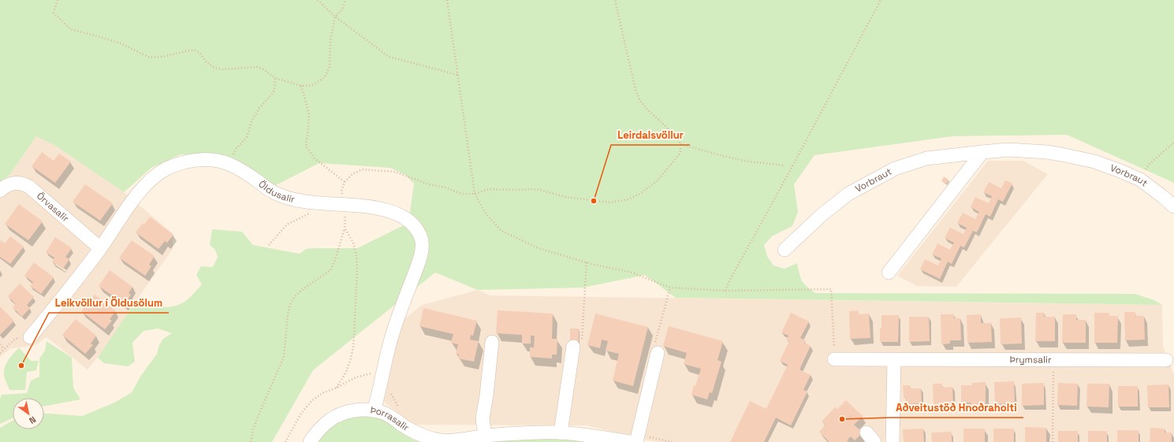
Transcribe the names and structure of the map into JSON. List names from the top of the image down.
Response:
{
  "streets": {
    "street": [
      "Vorbraut",
      "Öldusalir",
      "Örvasalir",
      "Þrymsalir",
      "Þorrasalir"
    ]
  },
  "crossings": [
    ["Öldusalir", "Örvasalir"],
    ["Öldusalir", "Þorrasalir"]
  ],
  "places": ["Leirdalsvöllur", "Leikvöllur í Öldusölum", "Aðveitustöð Hnoðraholti"],
  "north": "bottom right"
}
